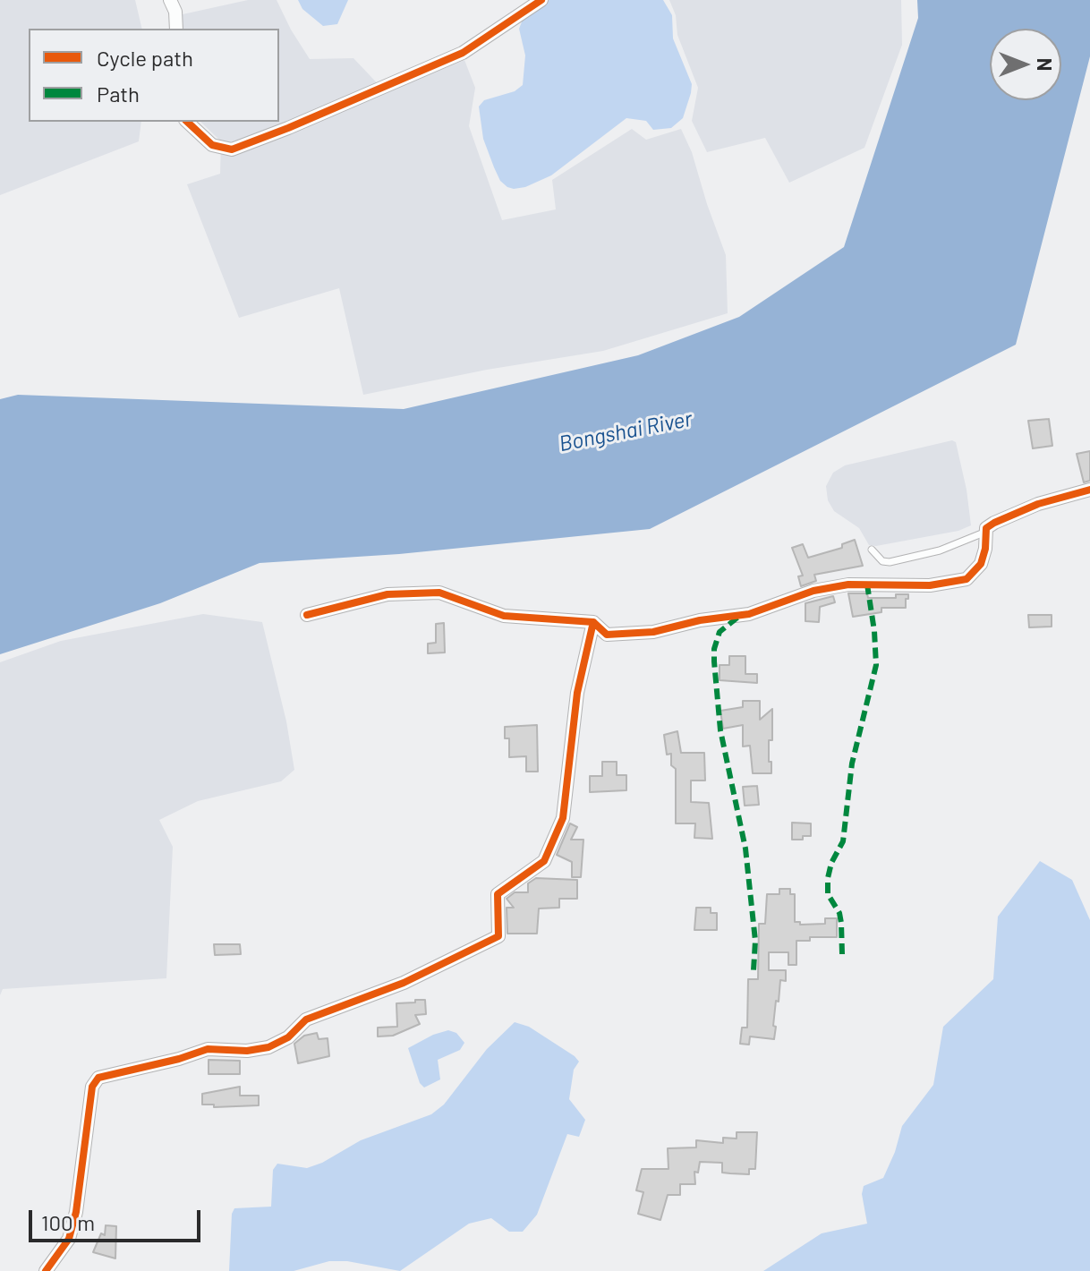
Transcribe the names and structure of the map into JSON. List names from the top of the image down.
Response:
{
  "water": ["Bongshai River"],
  "legend": ["Cycle path", "Path"],
  "scale_bar": "100 m",
  "north": "right"
}
